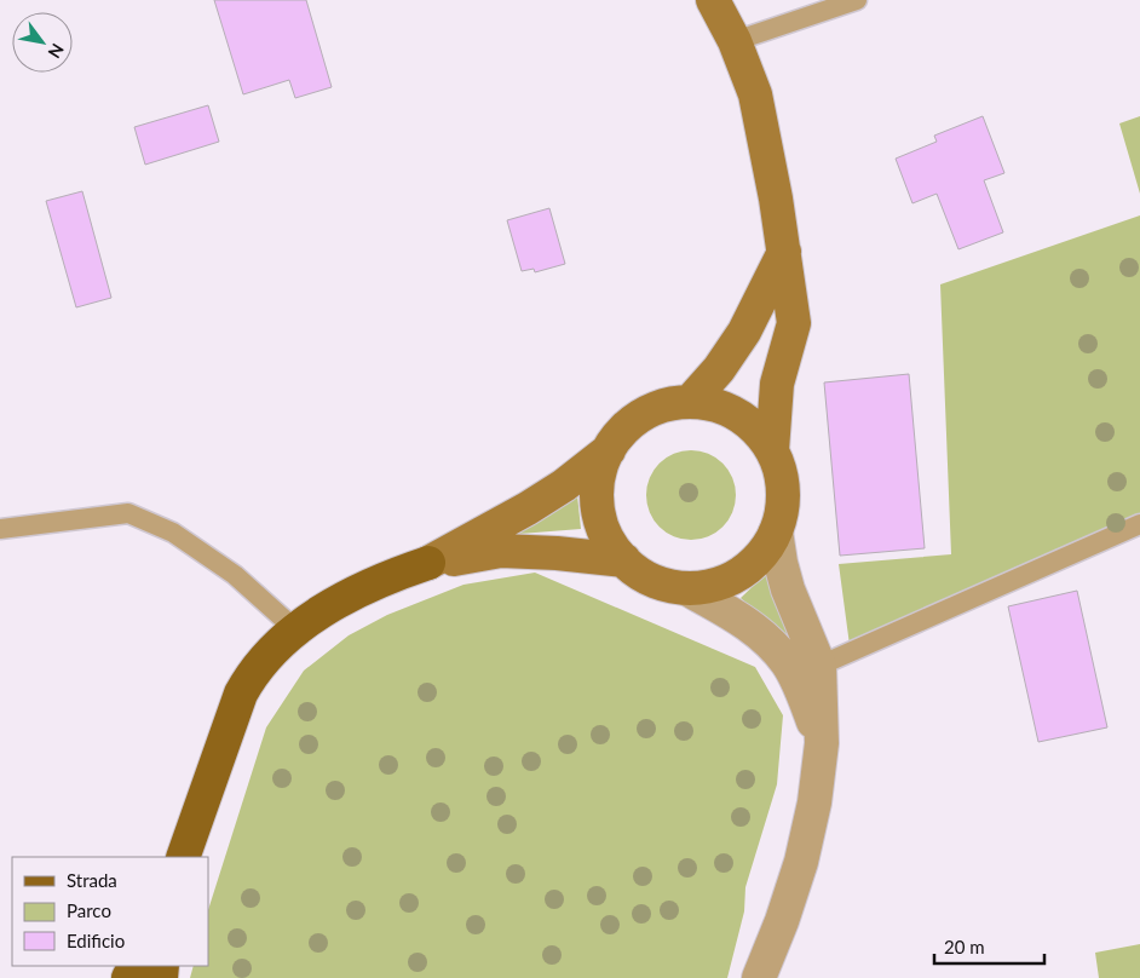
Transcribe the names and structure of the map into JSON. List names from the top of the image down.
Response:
{
  "legend": ["Strada", "Parco", "Edificio"],
  "scale_bar": "20 m",
  "north": "bottom right"
}
